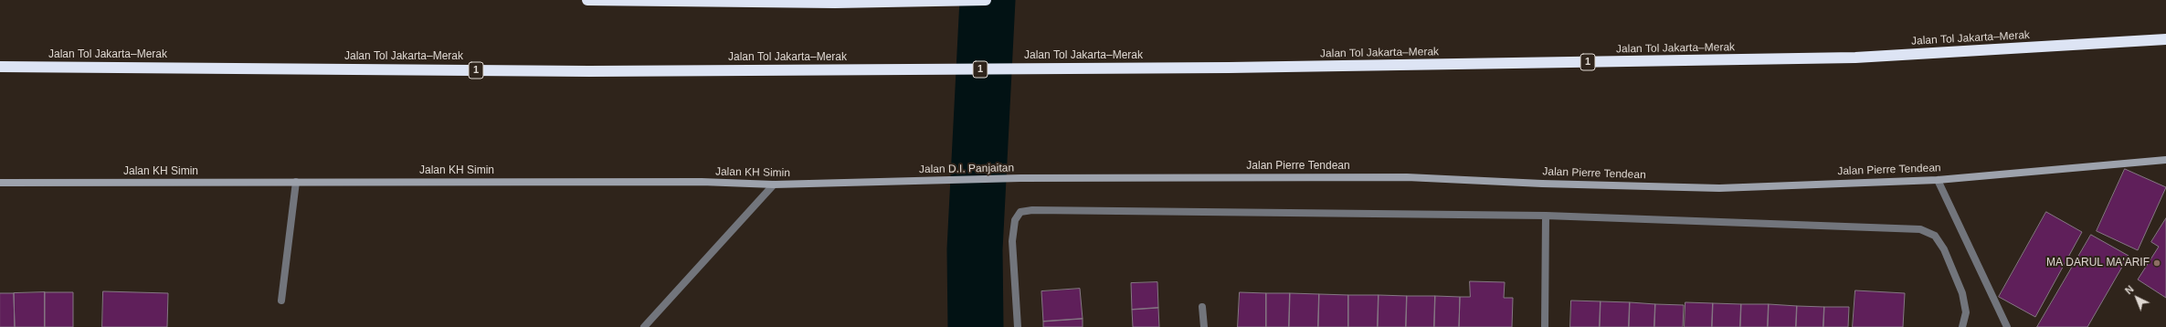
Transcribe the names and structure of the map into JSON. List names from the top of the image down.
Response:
{
  "streets": {
    "highway": ["Jalan Tol Jakarta–Merak", "1"],
    "street": ["Jalan Pierre Tendean", "Jalan D.I. Panjaitan", "Jalan KH Simin"]
  },
  "crossings": [
    ["Jalan Pierre Tendean", "Jalan D.I. Panjaitan"],
    ["Jalan D.I. Panjaitan", "Jalan KH Simin"]
  ],
  "places": ["MA DARUL MA'ARIF"],
  "north": "top left"
}
